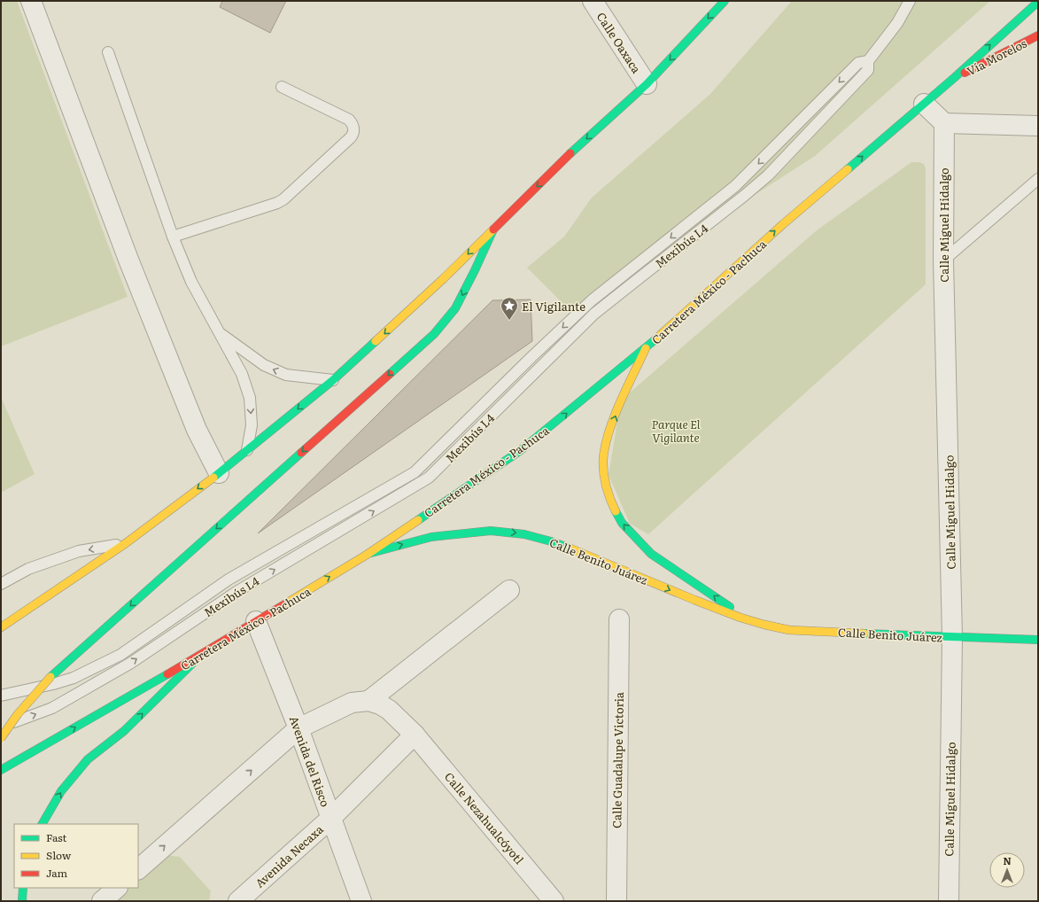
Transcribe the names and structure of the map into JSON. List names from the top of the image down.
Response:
{
  "streets": {
    "main road": ["Vía Morelos", "Carretera México - Pachuca", "Calle Benito Juárez"],
    "street": [
      "Calle Oaxaca",
      "Calle Miguel Hidalgo",
      "Calle Guadalupe Victoria",
      "Avenida del Risco",
      "Calle Nezahualcóyotl",
      "Avenida Necaxa"
    ],
    "lane": ["Mexibús L4"]
  },
  "crossings": [
    ["Vía Morelos", "Carretera México - Pachuca"],
    ["Calle Miguel Hidalgo", "Calle Benito Juárez"],
    ["Carretera México - Pachuca", "Calle Benito Juárez"],
    ["Carretera México - Pachuca", "Avenida del Risco"],
    ["Avenida del Risco", "Avenida Necaxa"],
    ["Calle Nezahualcóyotl", "Avenida Necaxa"]
  ],
  "parks": ["Parque El Vigilante"],
  "places": {
    "place": ["El Vigilante"]
  },
  "legend": ["Fast", "Slow", "Jam"],
  "north": "top"
}
